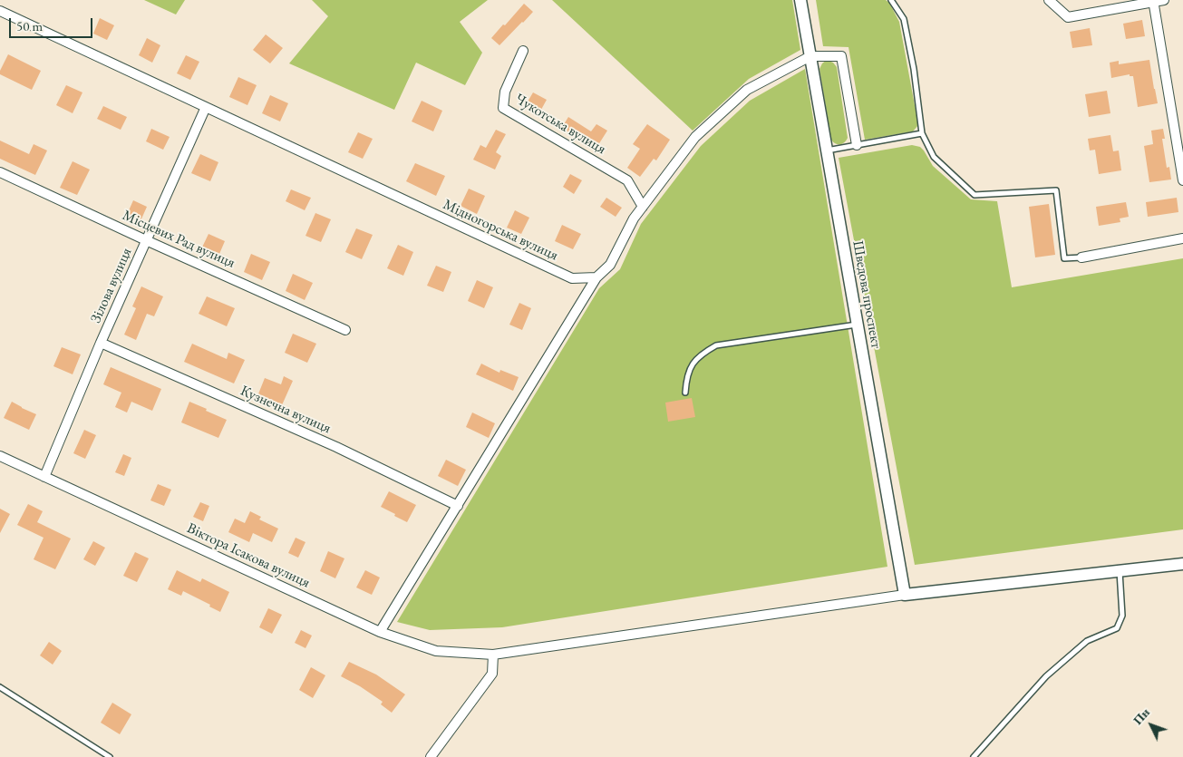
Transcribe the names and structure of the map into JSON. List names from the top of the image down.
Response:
{
  "streets": {
    "street": [
      "Чукотська вулиця",
      "Мідногорська вулиця",
      "Місцевих Рад вулиця",
      "Зілова вулиця",
      "Шведова проспект",
      "Кузнечна вулиця",
      "Віктора Ісакова вулиця"
    ]
  },
  "crossings": [
    ["Мідногорська вулиця", "Зілова вулиця"],
    ["Місцевих Рад вулиця", "Зілова вулиця"],
    ["Зілова вулиця", "Кузнечна вулиця"],
    ["Зілова вулиця", "Віктора Ісакова вулиця"],
    ["Шведова проспект", "Віктора Ісакова вулиця"]
  ],
  "scale_bar": "50 m",
  "north": "top left"
}
